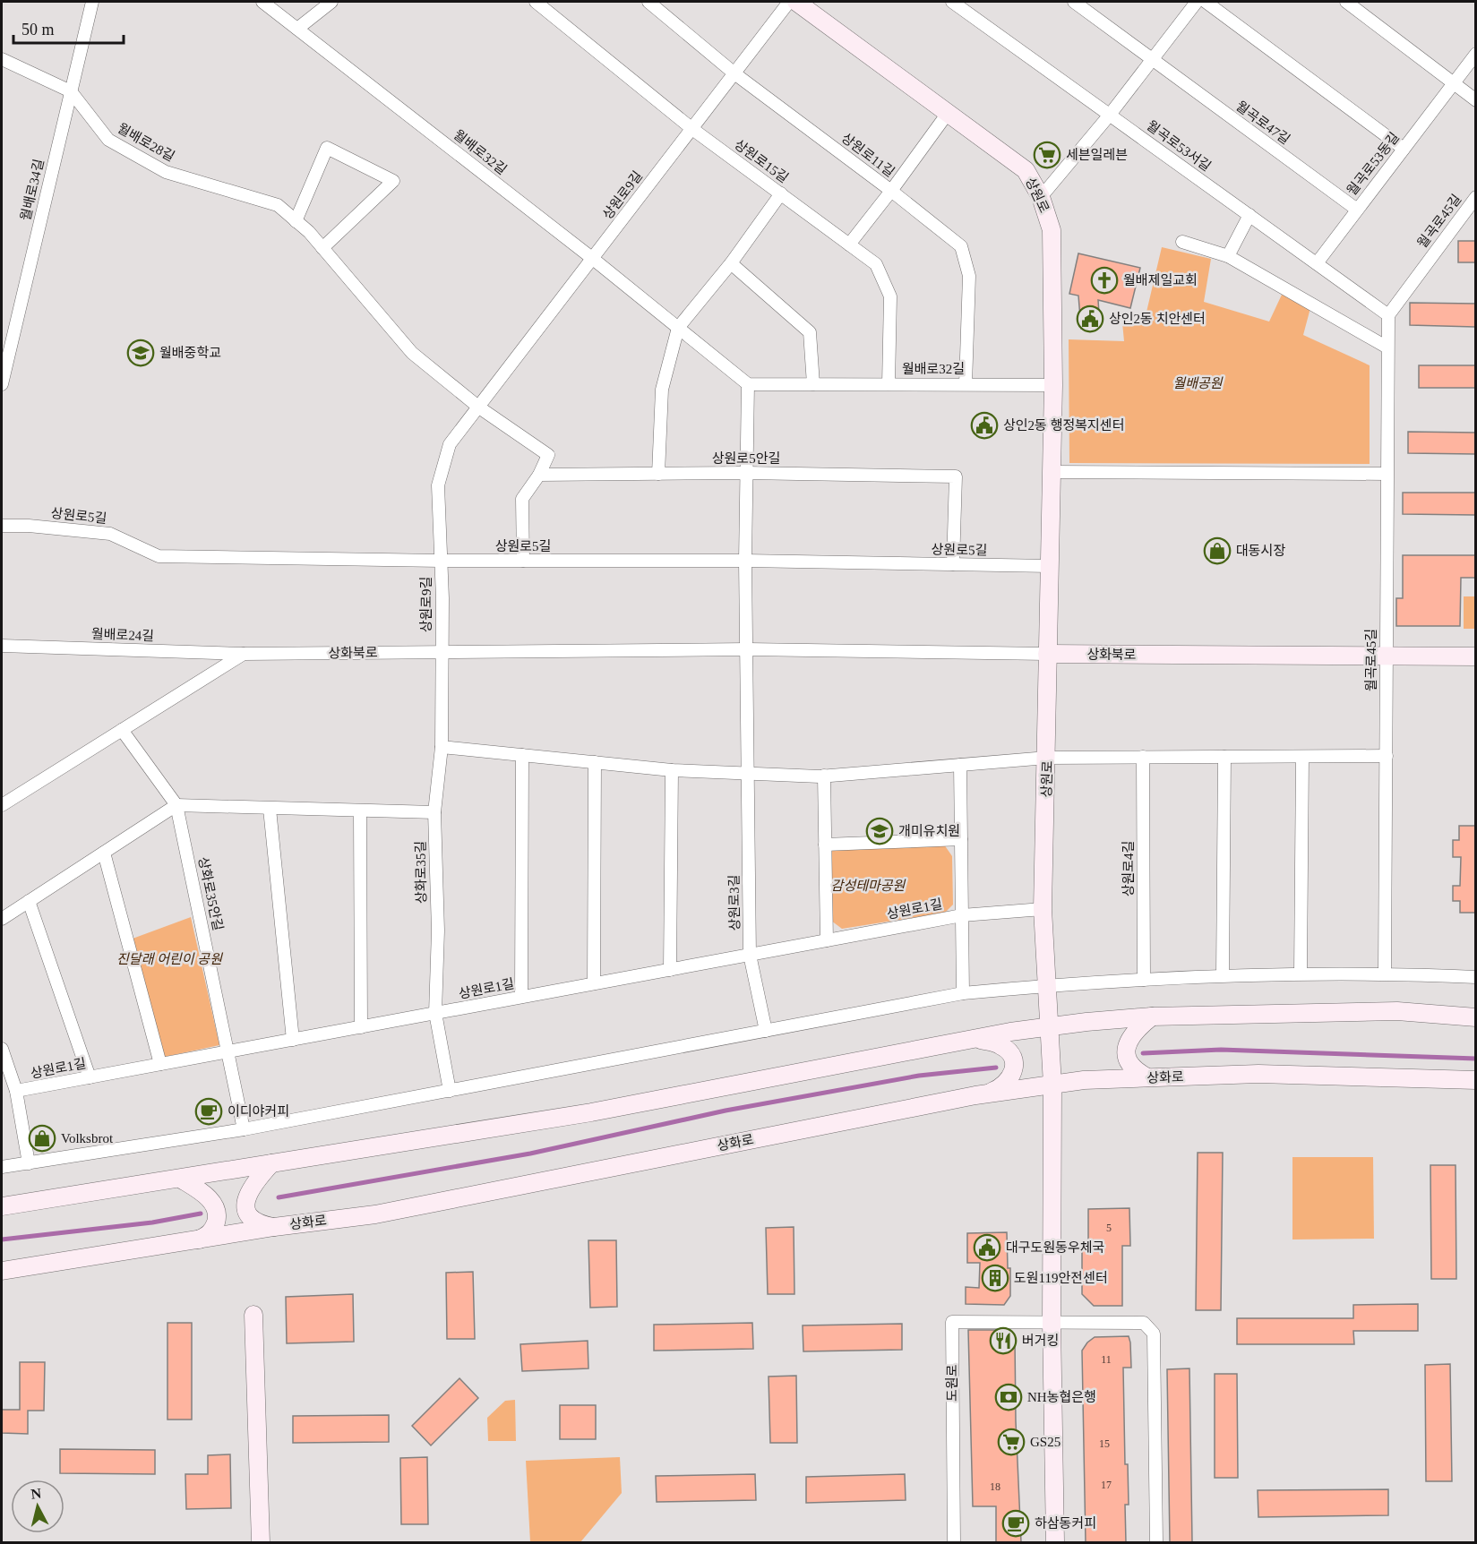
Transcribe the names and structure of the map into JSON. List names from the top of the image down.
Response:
{
  "streets": {
    "main road": ["상원로", "상화북로", "상화로"],
    "street": [
      "월곡로47길",
      "월배로28길",
      "월곡로53서길",
      "월배로32길",
      "상원로11길",
      "상원로15길",
      "월곡로53동길",
      "월배로34길",
      "상원로9길",
      "월곡로45길",
      "상원로5안길",
      "상원로5길",
      "월배로24길",
      "상원로4길",
      "상화로35길",
      "상화로35안길",
      "상원로3길",
      "상원로1길",
      "도원로"
    ]
  },
  "crossings": [
    ["월곡로47길", "월곡로53동길"],
    ["월배로28길", "월배로34길"],
    ["월배로28길", "상원로9길"],
    ["월곡로53서길", "월곡로53동길"],
    ["월곡로53서길", "월곡로45길"],
    ["월배로32길", "상원로11길"],
    ["월배로32길", "상원로15길"],
    ["월배로32길", "상원로9길"],
    ["월배로32길", "상원로"],
    ["상원로11길", "상원로9길"],
    ["상원로15길", "상원로9길"],
    ["상원로9길", "상원로5길"],
    ["상원로9길", "상화북로"],
    ["상원로9길", "상화로35길"],
    ["상원로", "상원로5길"],
    ["상원로", "상화북로"],
    ["상원로", "상원로1길"],
    ["상원로", "상화로"],
    ["월곡로45길", "상화북로"],
    ["상원로5안길", "상원로5길"],
    ["월배로24길", "상화북로"],
    ["상화북로", "상화로35길"],
    ["상화로35길", "상원로1길"],
    ["상화로35안길", "상원로1길"],
    ["상원로3길", "상원로1길"]
  ],
  "parks": ["월배공원", "감성테마공원", "진달래 어린이 공원"],
  "places": {
    "supermarket": ["세븐일레븐", "GS25"],
    "church": ["월배제일교회"],
    "public building": ["상인2동 치안센터", "상인2동 행정복지센터", "대구도원동우체국"],
    "school or university": ["월배중학교", "개미유치원"],
    "shop": ["대동시장", "Volksbrot"],
    "cafe": ["이디야커피", "하삼동커피"],
    "building": ["도원119안전센터"],
    "restaurant": ["버거킹"],
    "bank": ["NH농협은행"]
  },
  "house_numbers": [
    "5",
    "11",
    "15",
    "17",
    "18"
  ],
  "scale_bar": "50 m",
  "north": "top"
}
